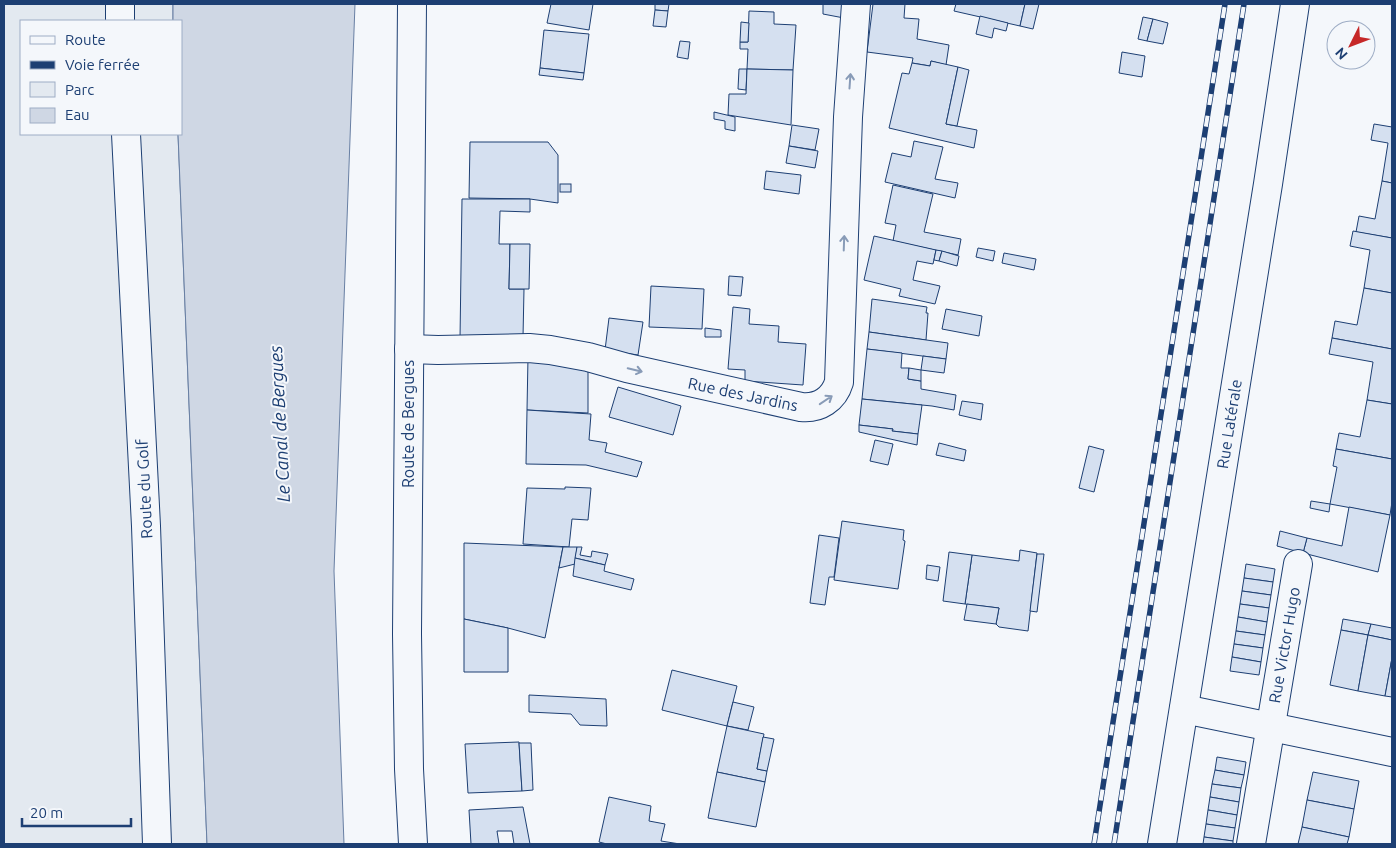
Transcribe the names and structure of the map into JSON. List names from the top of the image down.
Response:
{
  "streets": {
    "street": [
      "Rue des Jardins",
      "Route de Bergues",
      "Rue Latérale",
      "Route du Golf",
      "Rue Victor Hugo"
    ]
  },
  "crossings": [
    ["Rue des Jardins", "Route de Bergues"],
    ["Rue Latérale", "Rue Victor Hugo"]
  ],
  "water": ["Le Canal de Bergues"],
  "legend": [
    "Route",
    "Voie ferrée",
    "Parc",
    "Eau"
  ],
  "scale_bar": "20 m",
  "north": "bottom left"
}
